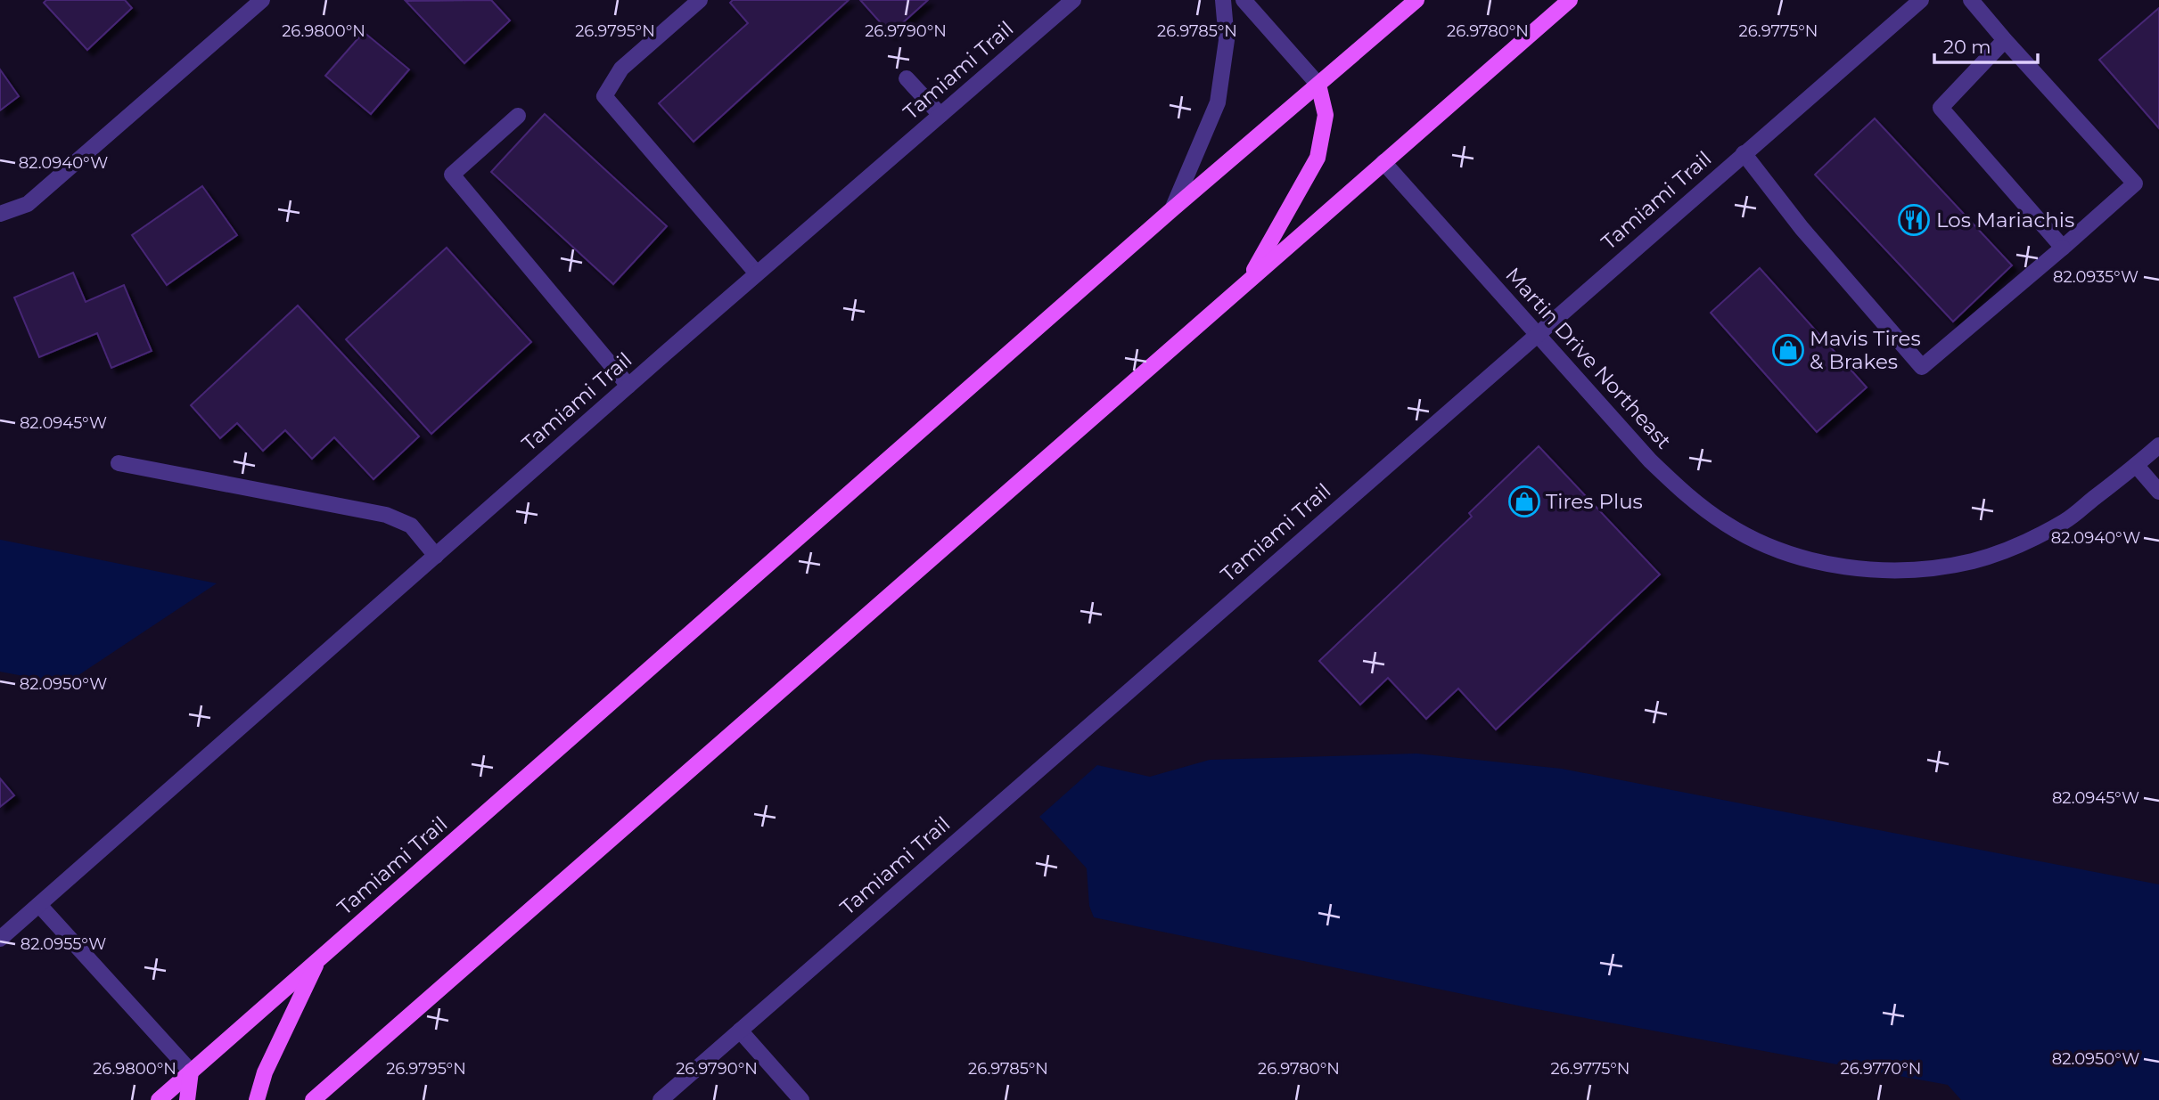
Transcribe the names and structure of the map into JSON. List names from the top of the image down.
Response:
{
  "streets": {
    "main road": ["Tamiami Trail"],
    "street": ["Martin Drive Northeast"]
  },
  "crossings": [
    ["Tamiami Trail", "Martin Drive Northeast"]
  ],
  "places": {
    "restaurant": ["Los Mariachis"],
    "shop": ["Mavis Tires & Brakes", "Tires Plus"]
  },
  "scale_bar": "20 m",
  "coordinates": [
    "26.9800°N",
    "26.9795°N",
    "26.9790°N",
    "26.9785°N",
    "26.9780°N",
    "26.9775°N",
    "82.0940°W",
    "82.0935°W",
    "82.0945°W",
    "82.0950°W",
    "82.0955°W",
    "26.9770°N"
  ]
}
